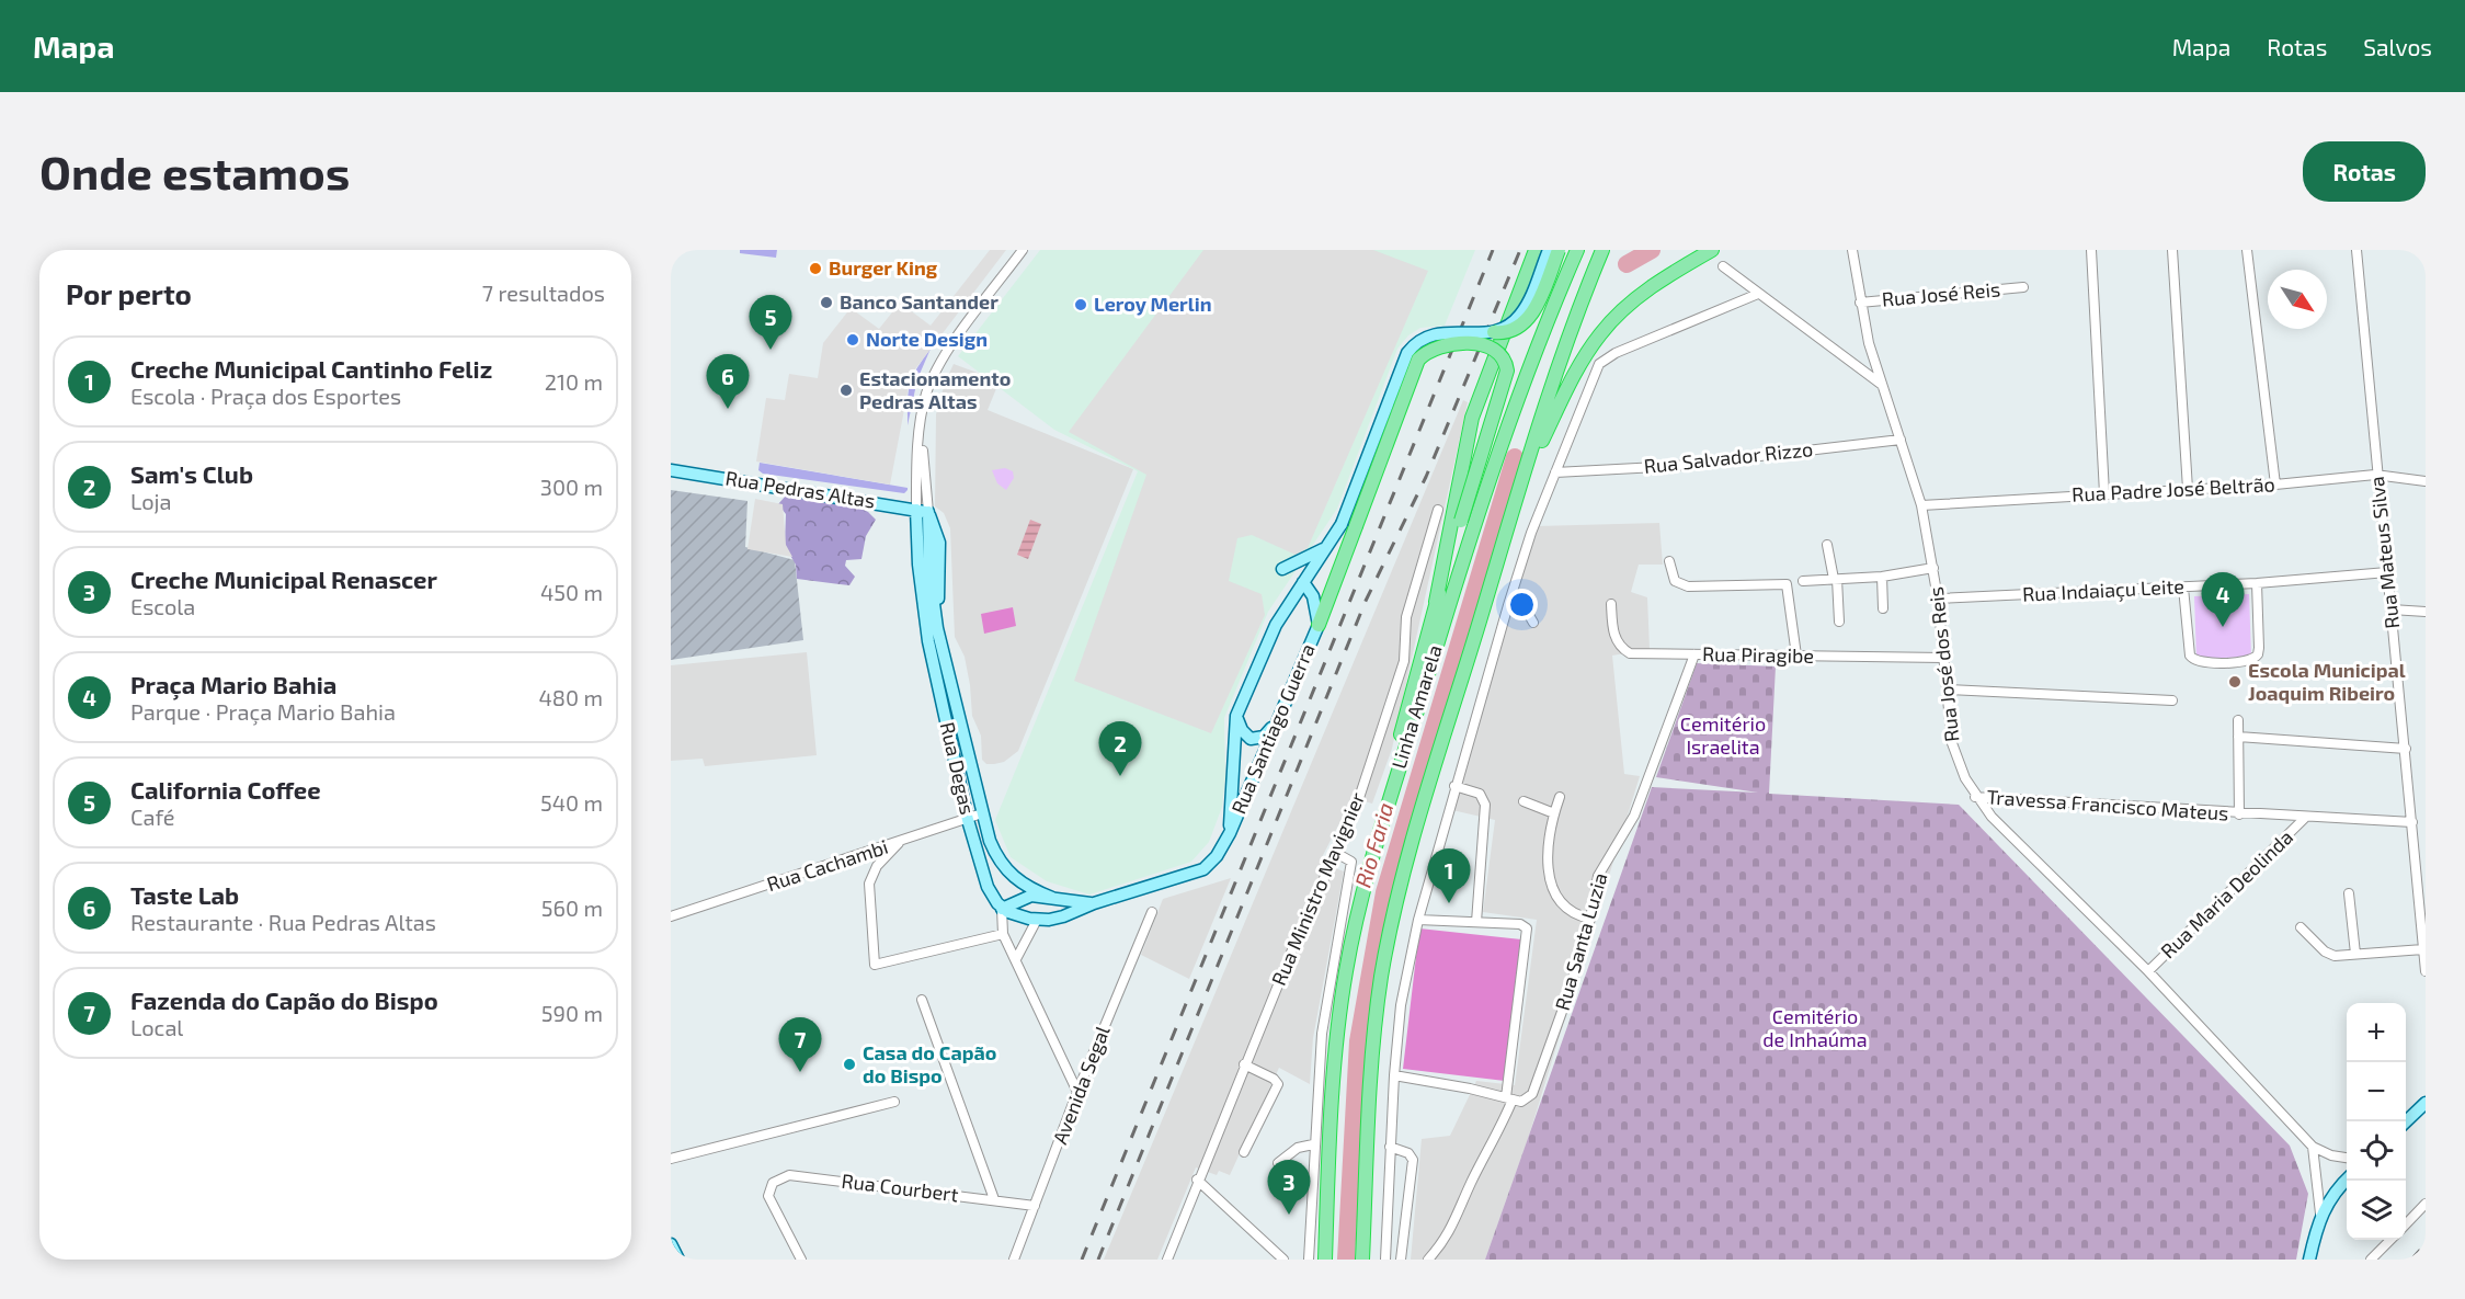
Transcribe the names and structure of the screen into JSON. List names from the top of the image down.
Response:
{
  "streets": {
    "highway": ["Linha Amarela"],
    "main road": ["Rua Pedras Altas", "Rua Santiago Guerra", "Rua Degas"],
    "street": [
      "Rua José Reis",
      "Rua Salvador Rizzo",
      "Rua Padre José Beltrão",
      "Rua Mateus Silva",
      "Rua Indaiaçu Leite",
      "Rua Piragibe",
      "Rua José dos Reis",
      "Travessa Francisco Mateus",
      "Rua Cachambi",
      "Rua Ministro Mavignier",
      "Rua Maria Deolinda",
      "Rua Santa Luzia",
      "Avenida Segal",
      "Rua Courbert"
    ]
  },
  "crossings": [
    ["Rua José Reis", "Rua José dos Reis"],
    ["Rua Salvador Rizzo", "Rua José dos Reis"],
    ["Rua Pedras Altas", "Rua Degas"],
    ["Rua Padre José Beltrão", "Rua Mateus Silva"],
    ["Rua Padre José Beltrão", "Rua José dos Reis"],
    ["Rua Mateus Silva", "Rua Indaiaçu Leite"],
    ["Rua Mateus Silva", "Travessa Francisco Mateus"],
    ["Rua Indaiaçu Leite", "Rua José dos Reis"],
    ["Rua Piragibe", "Rua José dos Reis"],
    ["Rua Piragibe", "Rua Santa Luzia"],
    ["Rua José dos Reis", "Travessa Francisco Mateus"],
    ["Rua José dos Reis", "Rua Maria Deolinda"],
    ["Rua Santiago Guerra", "Rua Degas"],
    ["Rua Degas", "Rua Cachambi"],
    ["Rua Degas", "Avenida Segal"],
    ["Travessa Francisco Mateus", "Rua Maria Deolinda"],
    ["Avenida Segal", "Rua Courbert"]
  ],
  "water": ["Rio Faria"],
  "parks": ["Cemitério Israelita", "Cemitério de Inhaúma"],
  "places": [
    "Burger King",
    "Banco Santander",
    "Leroy Merlin",
    "Norte Design",
    "Estacionamento Pedras Altas",
    "Escola Municipal Joaquim Ribeiro",
    "Casa do Capão do Bispo"
  ],
  "north": "bottom right",
  "page": {
    "header": "Mapa",
    "nav": ["Mapa", "Rotas", "Salvos"],
    "buttons": "Rotas",
    "title": "Onde estamos",
    "heading": ["Por perto", "7 resultados"],
    "pins": [
      "5",
      "6",
      "4",
      "2",
      "1",
      "7",
      "3"
    ],
    "list": [
      {
        "mark": "1",
        "name": "Creche Municipal Cantinho Feliz",
        "note": "Escola · Praça dos Esportes",
        "value": "210 m"
      },
      {
        "mark": "2",
        "name": "Sam's Club",
        "note": "Loja",
        "value": "300 m"
      },
      {
        "mark": "3",
        "name": "Creche Municipal Renascer",
        "note": "Escola",
        "value": "450 m"
      },
      {
        "mark": "4",
        "name": "Praça Mario Bahia",
        "note": "Parque · Praça Mario Bahia",
        "value": "480 m"
      },
      {
        "mark": "5",
        "name": "California Coffee",
        "note": "Café",
        "value": "540 m"
      },
      {
        "mark": "6",
        "name": "Taste Lab",
        "note": "Restaurante · Rua Pedras Altas",
        "value": "560 m"
      },
      {
        "mark": "7",
        "name": "Fazenda do Capão do Bispo",
        "note": "Local",
        "value": "590 m"
      }
    ],
    "map_buttons": ["+", "−"]
  }
}
